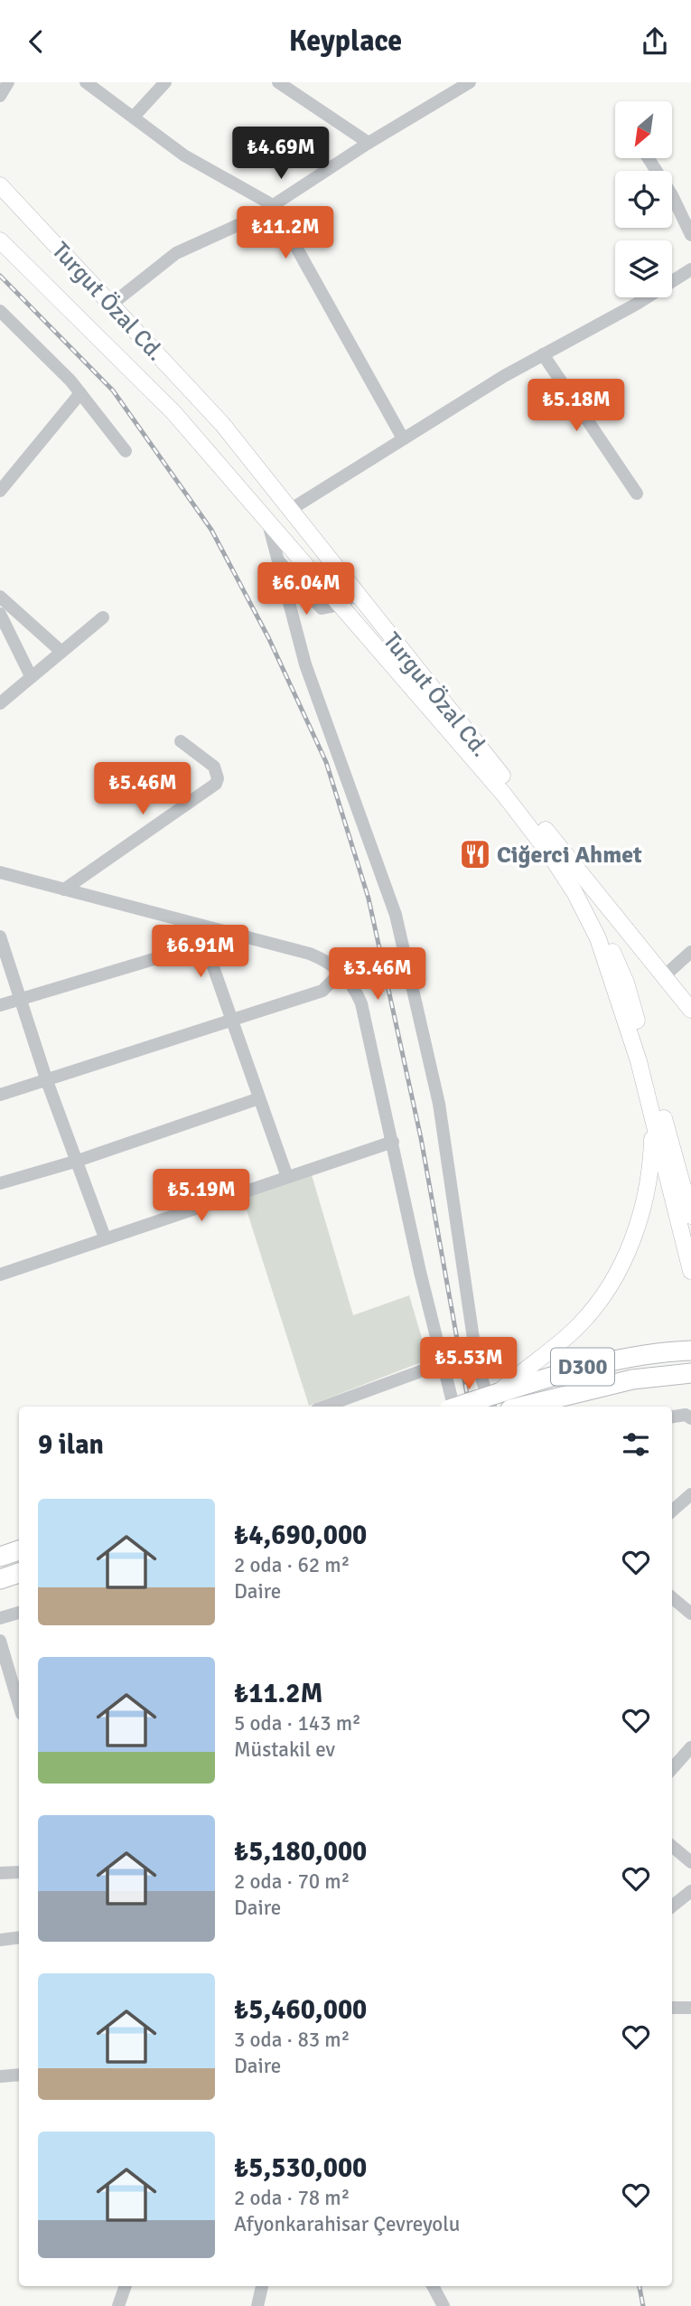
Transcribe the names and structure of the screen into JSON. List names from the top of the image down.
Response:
{
  "streets": {
    "highway": ["D300"],
    "main road": ["Turgut Özal Cd."]
  },
  "places": {
    "restaurant": ["Ciğerci Ahmet"]
  },
  "north": "bottom left",
  "page": {
    "header": "Keyplace",
    "price": [
      "₺4.69M",
      "₺11.2M",
      "₺5.18M",
      "₺6.04M",
      "₺5.46M",
      "₺6.91M",
      "₺3.46M",
      "₺5.19M",
      "₺5.53M"
    ],
    "heading": "9 ilan",
    "list": [
      {
        "name": "₺4,690,000",
        "note": "2 oda · 62 m² · Daire"
      },
      {
        "name": "₺11.2M",
        "note": "5 oda · 143 m² · Müstakil ev"
      },
      {
        "name": "₺5,180,000",
        "note": "2 oda · 70 m² · Daire"
      },
      {
        "name": "₺5,460,000",
        "note": "3 oda · 83 m² · Daire"
      },
      {
        "name": "₺5,530,000",
        "note": "2 oda · 78 m² · Afyonkarahisar Çevreyolu"
      }
    ]
  }
}
